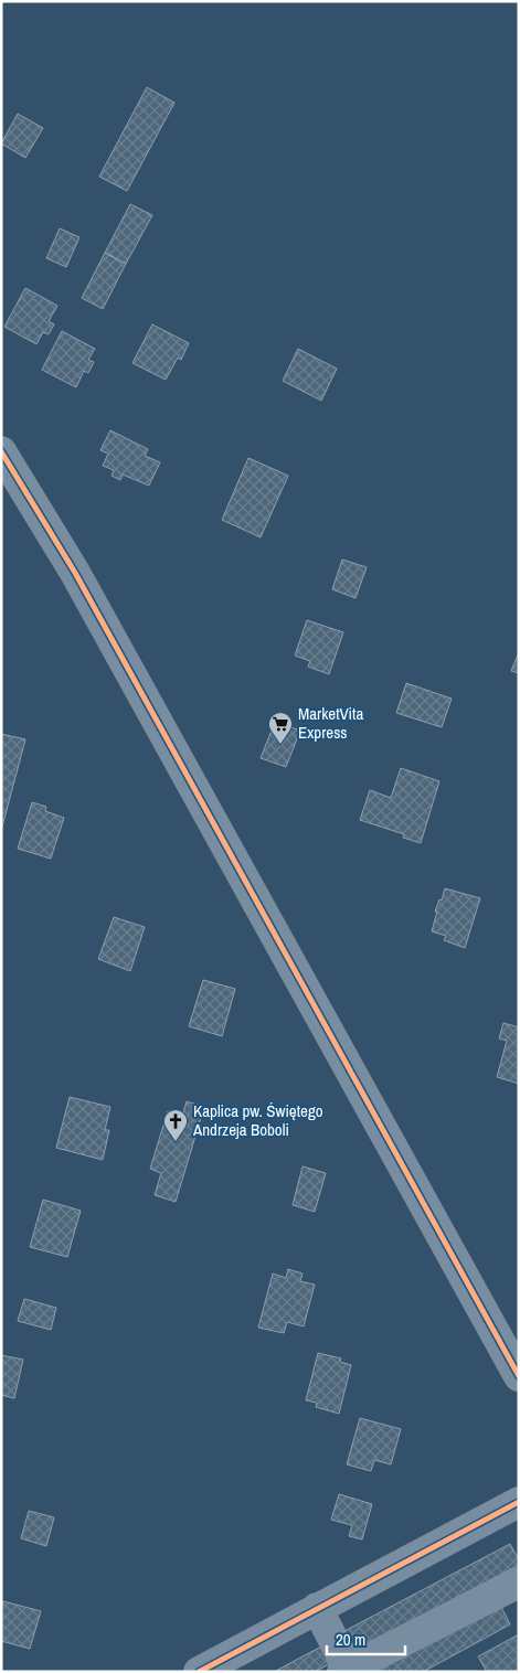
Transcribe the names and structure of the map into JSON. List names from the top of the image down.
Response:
{
  "places": {
    "supermarket": ["MarketVita Express"],
    "church": ["Kaplica pw. Świętego Andrzeja Boboli"]
  },
  "scale_bar": "20 m"
}
